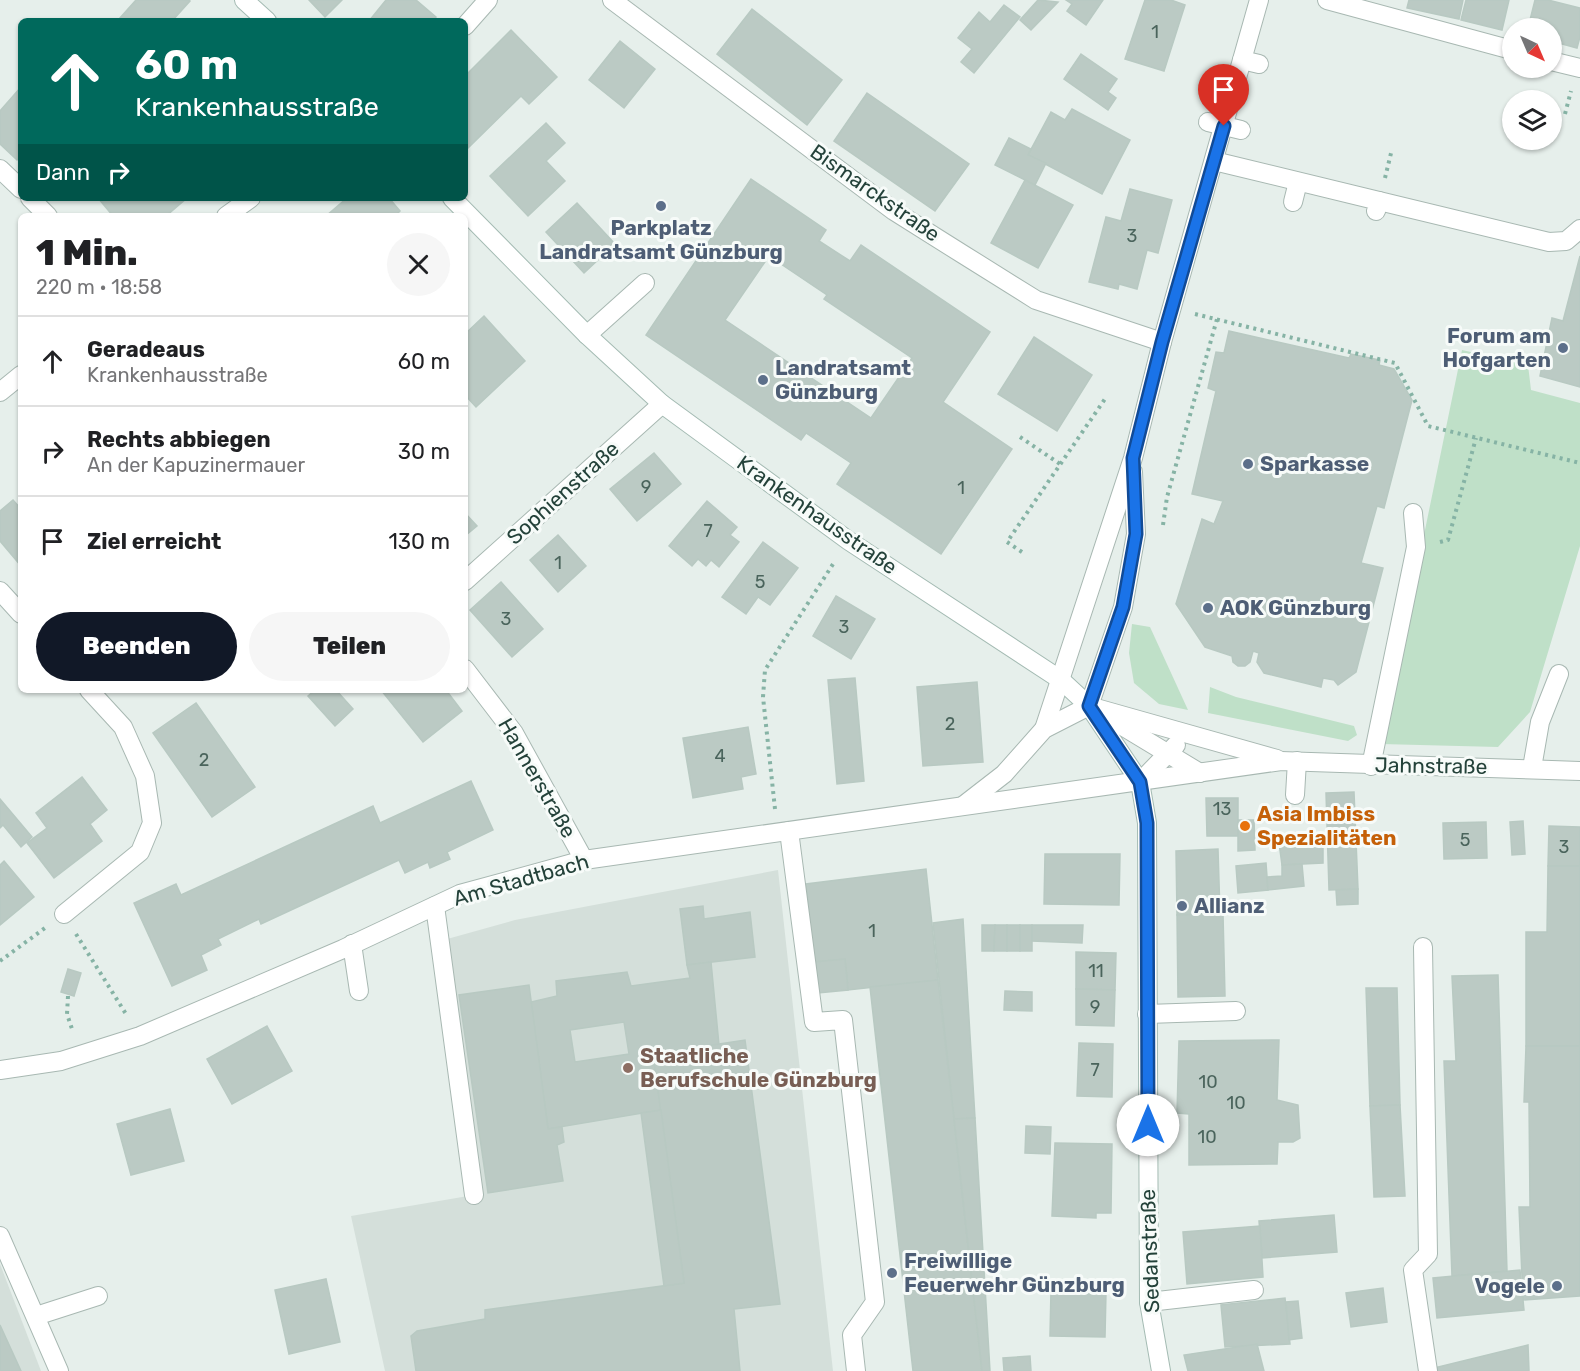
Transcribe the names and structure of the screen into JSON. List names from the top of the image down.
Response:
{
  "streets": {
    "street": [
      "Bismarckstraße",
      "Sophienstraße",
      "Krankenhausstraße",
      "Jahnstraße",
      "Hannerstraße",
      "Am Stadtbach",
      "Sedanstraße"
    ]
  },
  "crossings": [
    ["Sophienstraße", "Krankenhausstraße"],
    ["Krankenhausstraße", "Jahnstraße"],
    ["Krankenhausstraße", "Am Stadtbach"],
    ["Krankenhausstraße", "Sedanstraße"],
    ["Jahnstraße", "Am Stadtbach"],
    ["Hannerstraße", "Am Stadtbach"]
  ],
  "places": [
    "Parkplatz Landratsamt Günzburg",
    "Forum am Hofgarten",
    "Landratsamt Günzburg",
    "Sparkasse",
    "AOK Günzburg",
    "Asia Imbiss Spezialitäten",
    "Allianz",
    "Staatliche Berufschule Günzburg",
    "Freiwillige Feuerwehr Günzburg",
    "Vogele"
  ],
  "house_numbers": [
    "1",
    "3",
    "9",
    "1",
    "7",
    "1",
    "5",
    "3",
    "3",
    "2",
    "4",
    "2",
    "13",
    "5",
    "3",
    "1",
    "11",
    "9",
    "7",
    "10",
    "10",
    "10"
  ],
  "north": "bottom right",
  "page": {
    "turn": ["60 m", "Krankenhausstraße"],
    "then": "Dann",
    "heading": ["1 Min.", "220 m · 18:58"],
    "list": [
      {
        "name": "Geradeaus",
        "note": "Krankenhausstraße",
        "value": "60 m"
      },
      {
        "name": "Rechts abbiegen",
        "note": "An der Kapuzinermauer",
        "value": "30 m"
      },
      {
        "name": "Ziel erreicht",
        "value": "130 m"
      }
    ],
    "buttons": ["Beenden", "Teilen"]
  }
}
